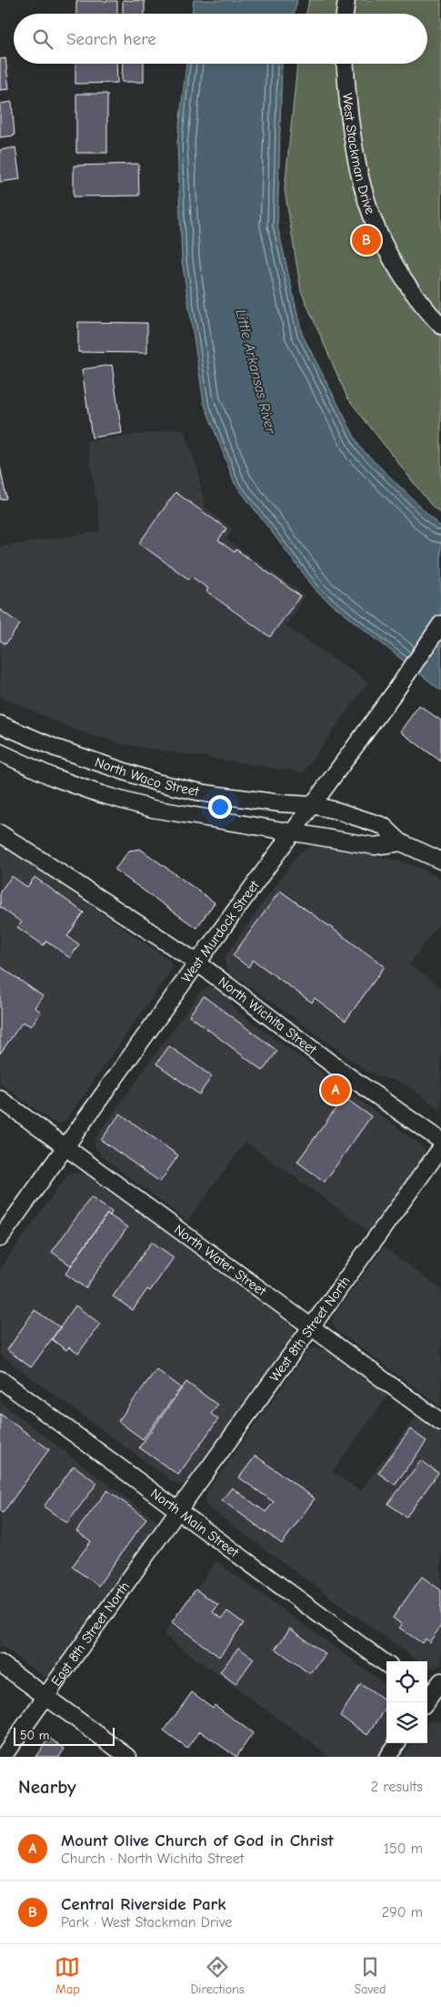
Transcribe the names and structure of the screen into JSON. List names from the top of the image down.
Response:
{
  "streets": {
    "street": [
      "West Stackman Drive",
      "North Waco Street",
      "West Murdock Street",
      "North Wichita Street",
      "North Water Street",
      "West 8th Street North",
      "North Main Street",
      "East 8th Street North"
    ]
  },
  "crossings": [
    ["North Waco Street", "West Murdock Street"],
    ["West Murdock Street", "North Wichita Street"],
    ["West Murdock Street", "North Water Street"],
    ["North Water Street", "West 8th Street North"],
    ["West 8th Street North", "North Main Street"],
    ["West 8th Street North", "East 8th Street North"],
    ["North Main Street", "East 8th Street North"]
  ],
  "water": ["Little Arkansas River"],
  "scale_bar": "50 m",
  "page": {
    "search": "Search here",
    "pins": ["B", "A"],
    "scale": "50 m",
    "heading": ["Nearby", "2 results"],
    "list": [
      {
        "mark": "A",
        "name": "Mount Olive Church of God in Christ",
        "note": "Church · North Wichita Street",
        "value": "150 m"
      },
      {
        "mark": "B",
        "name": "Central Riverside Park",
        "note": "Park · West Stackman Drive",
        "value": "290 m"
      }
    ],
    "nav": ["Map", "Directions", "Saved"]
  }
}
